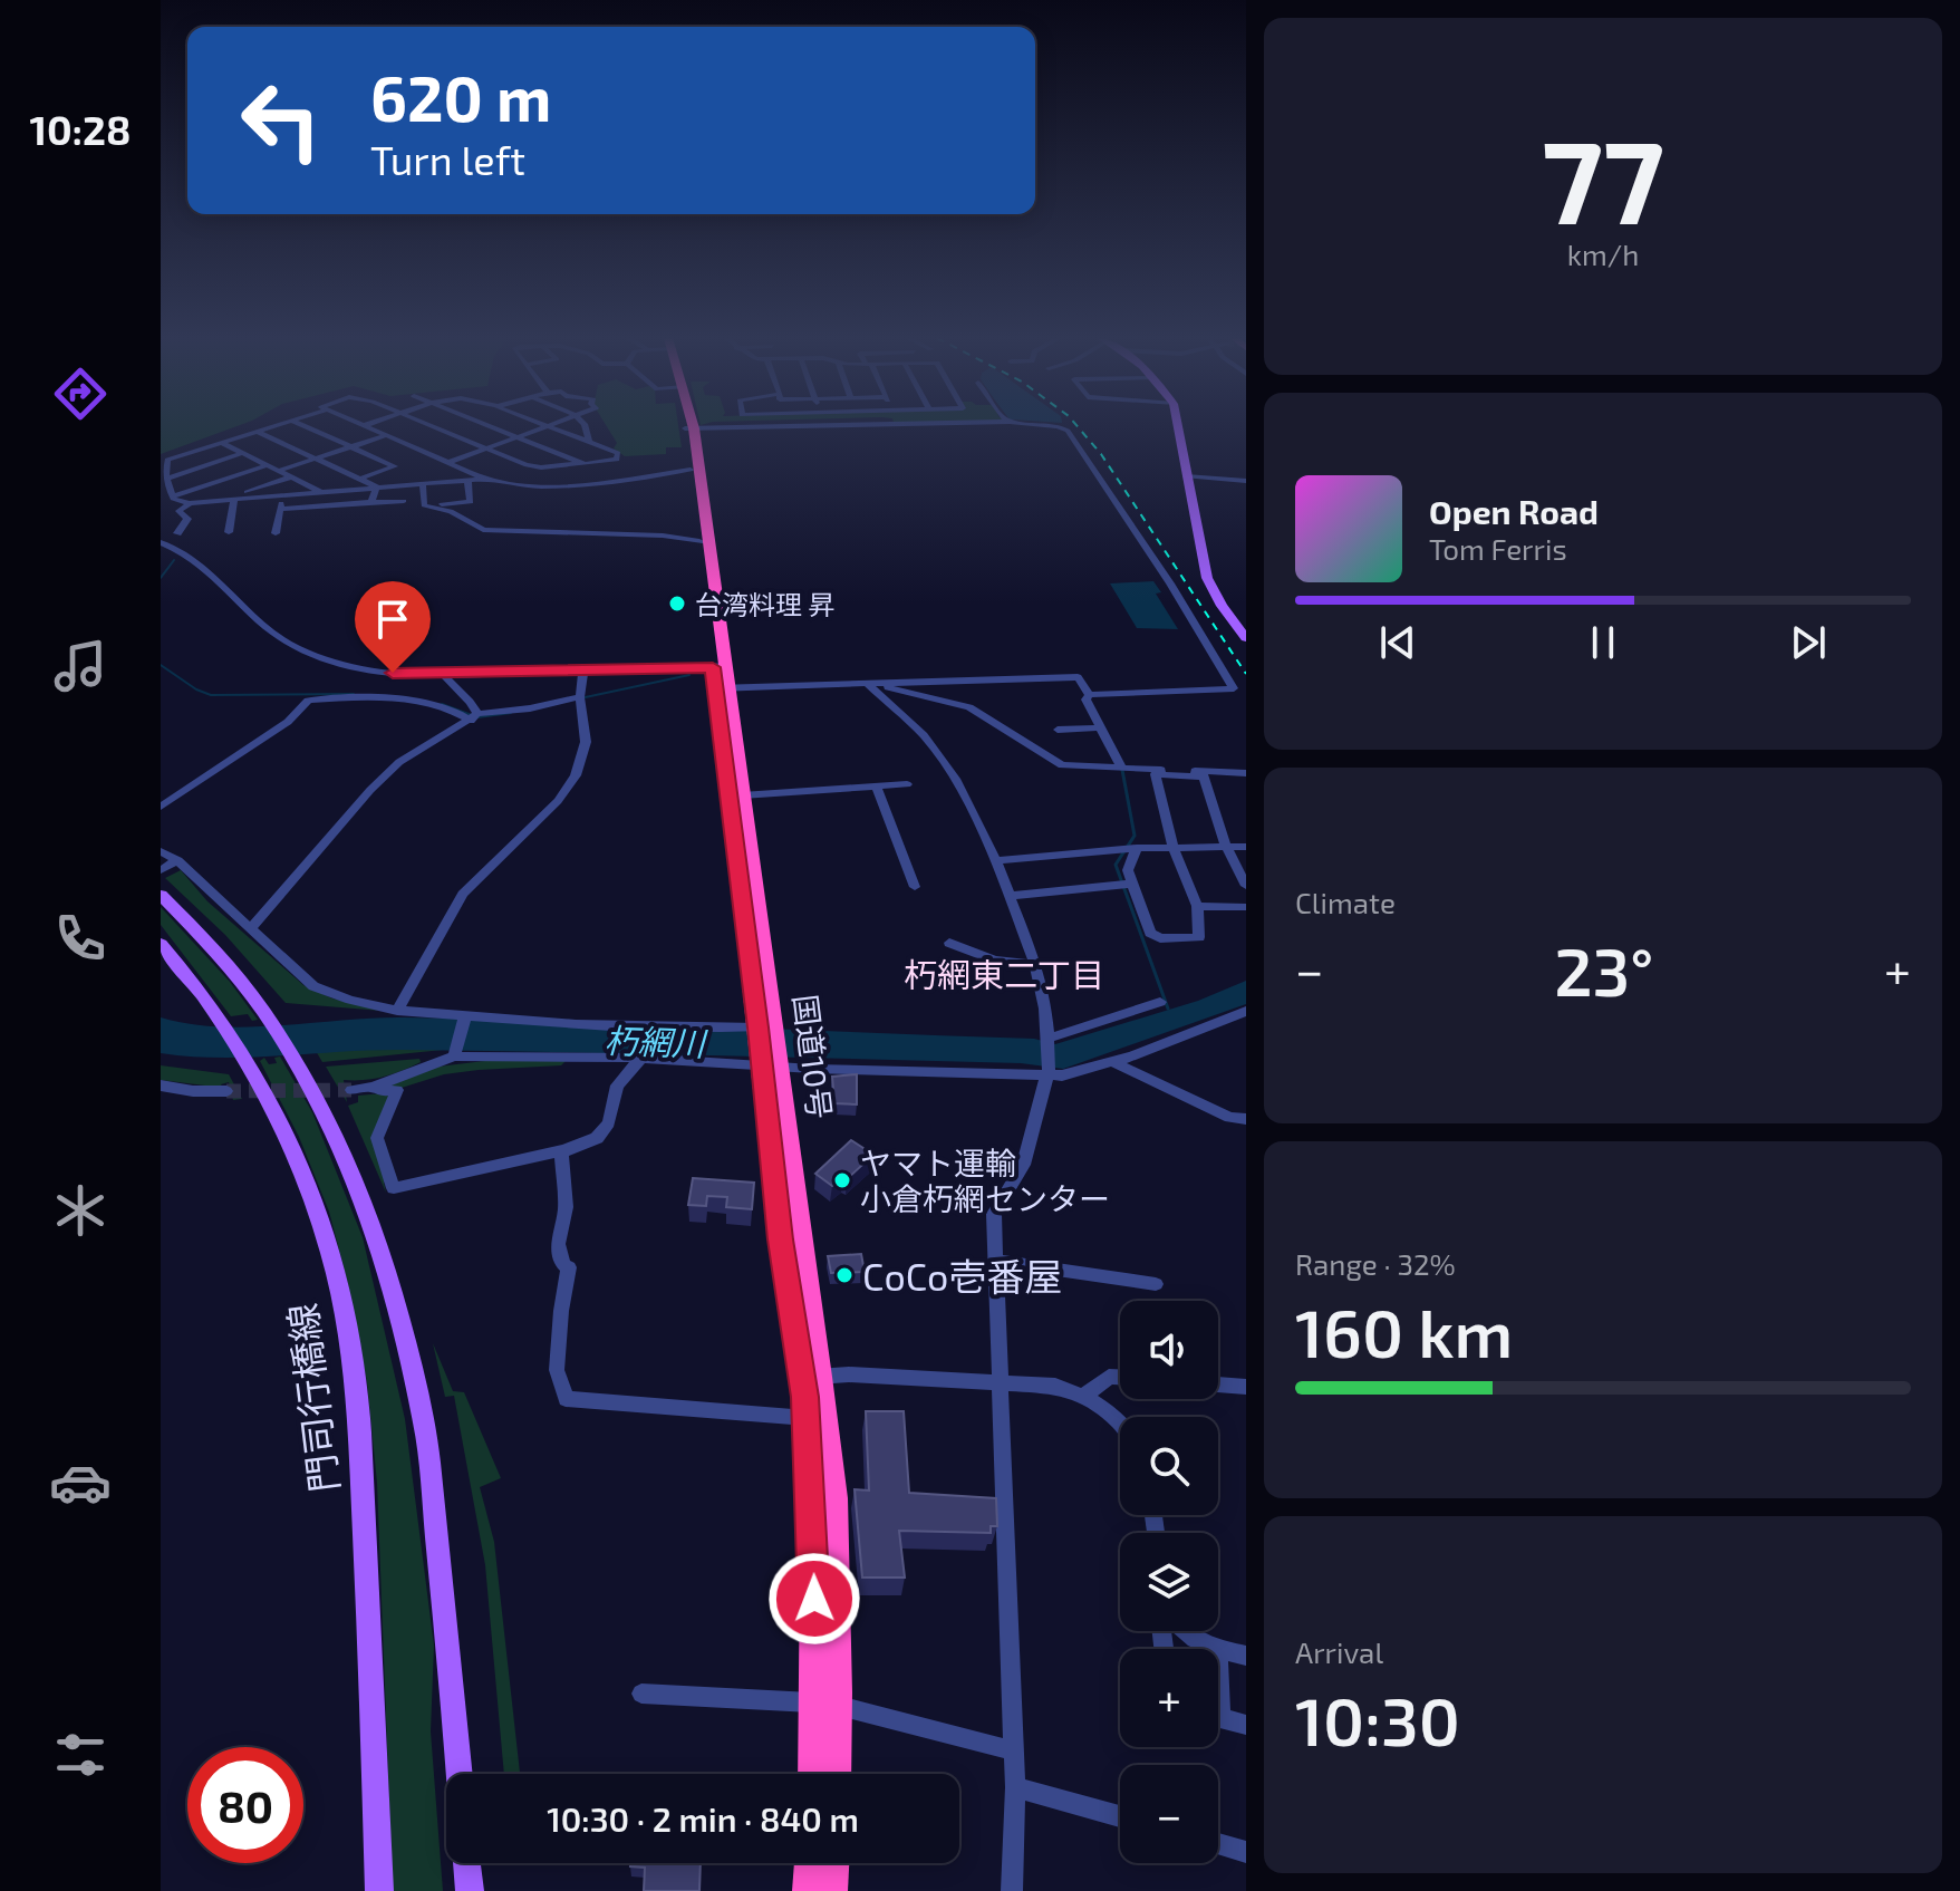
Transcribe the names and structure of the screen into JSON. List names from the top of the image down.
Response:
{
  "streets": {
    "highway": ["国道10号"],
    "main road": ["門司行橋線"]
  },
  "districts": ["朽網東二丁目"],
  "water": ["朽網川"],
  "places": ["台湾料理 昇", "ヤマト運輸 小倉朽網センター", "CoCo壱番屋"],
  "page": {
    "tabs": "10:28",
    "tile": [
      ["77", "km/h"],
      "Climate",
      ["Range · 32%", "160 km"],
      ["Arrival", "10:30"]
    ],
    "turn": ["620 m", "Turn left"],
    "song": ["Open Road", "Tom Ferris"],
    "heat": ["−", "23°", "+"],
    "map_buttons": ["+", "−"],
    "limit": "80",
    "trip": "10:30 · 2 min · 840 m"
  }
}
